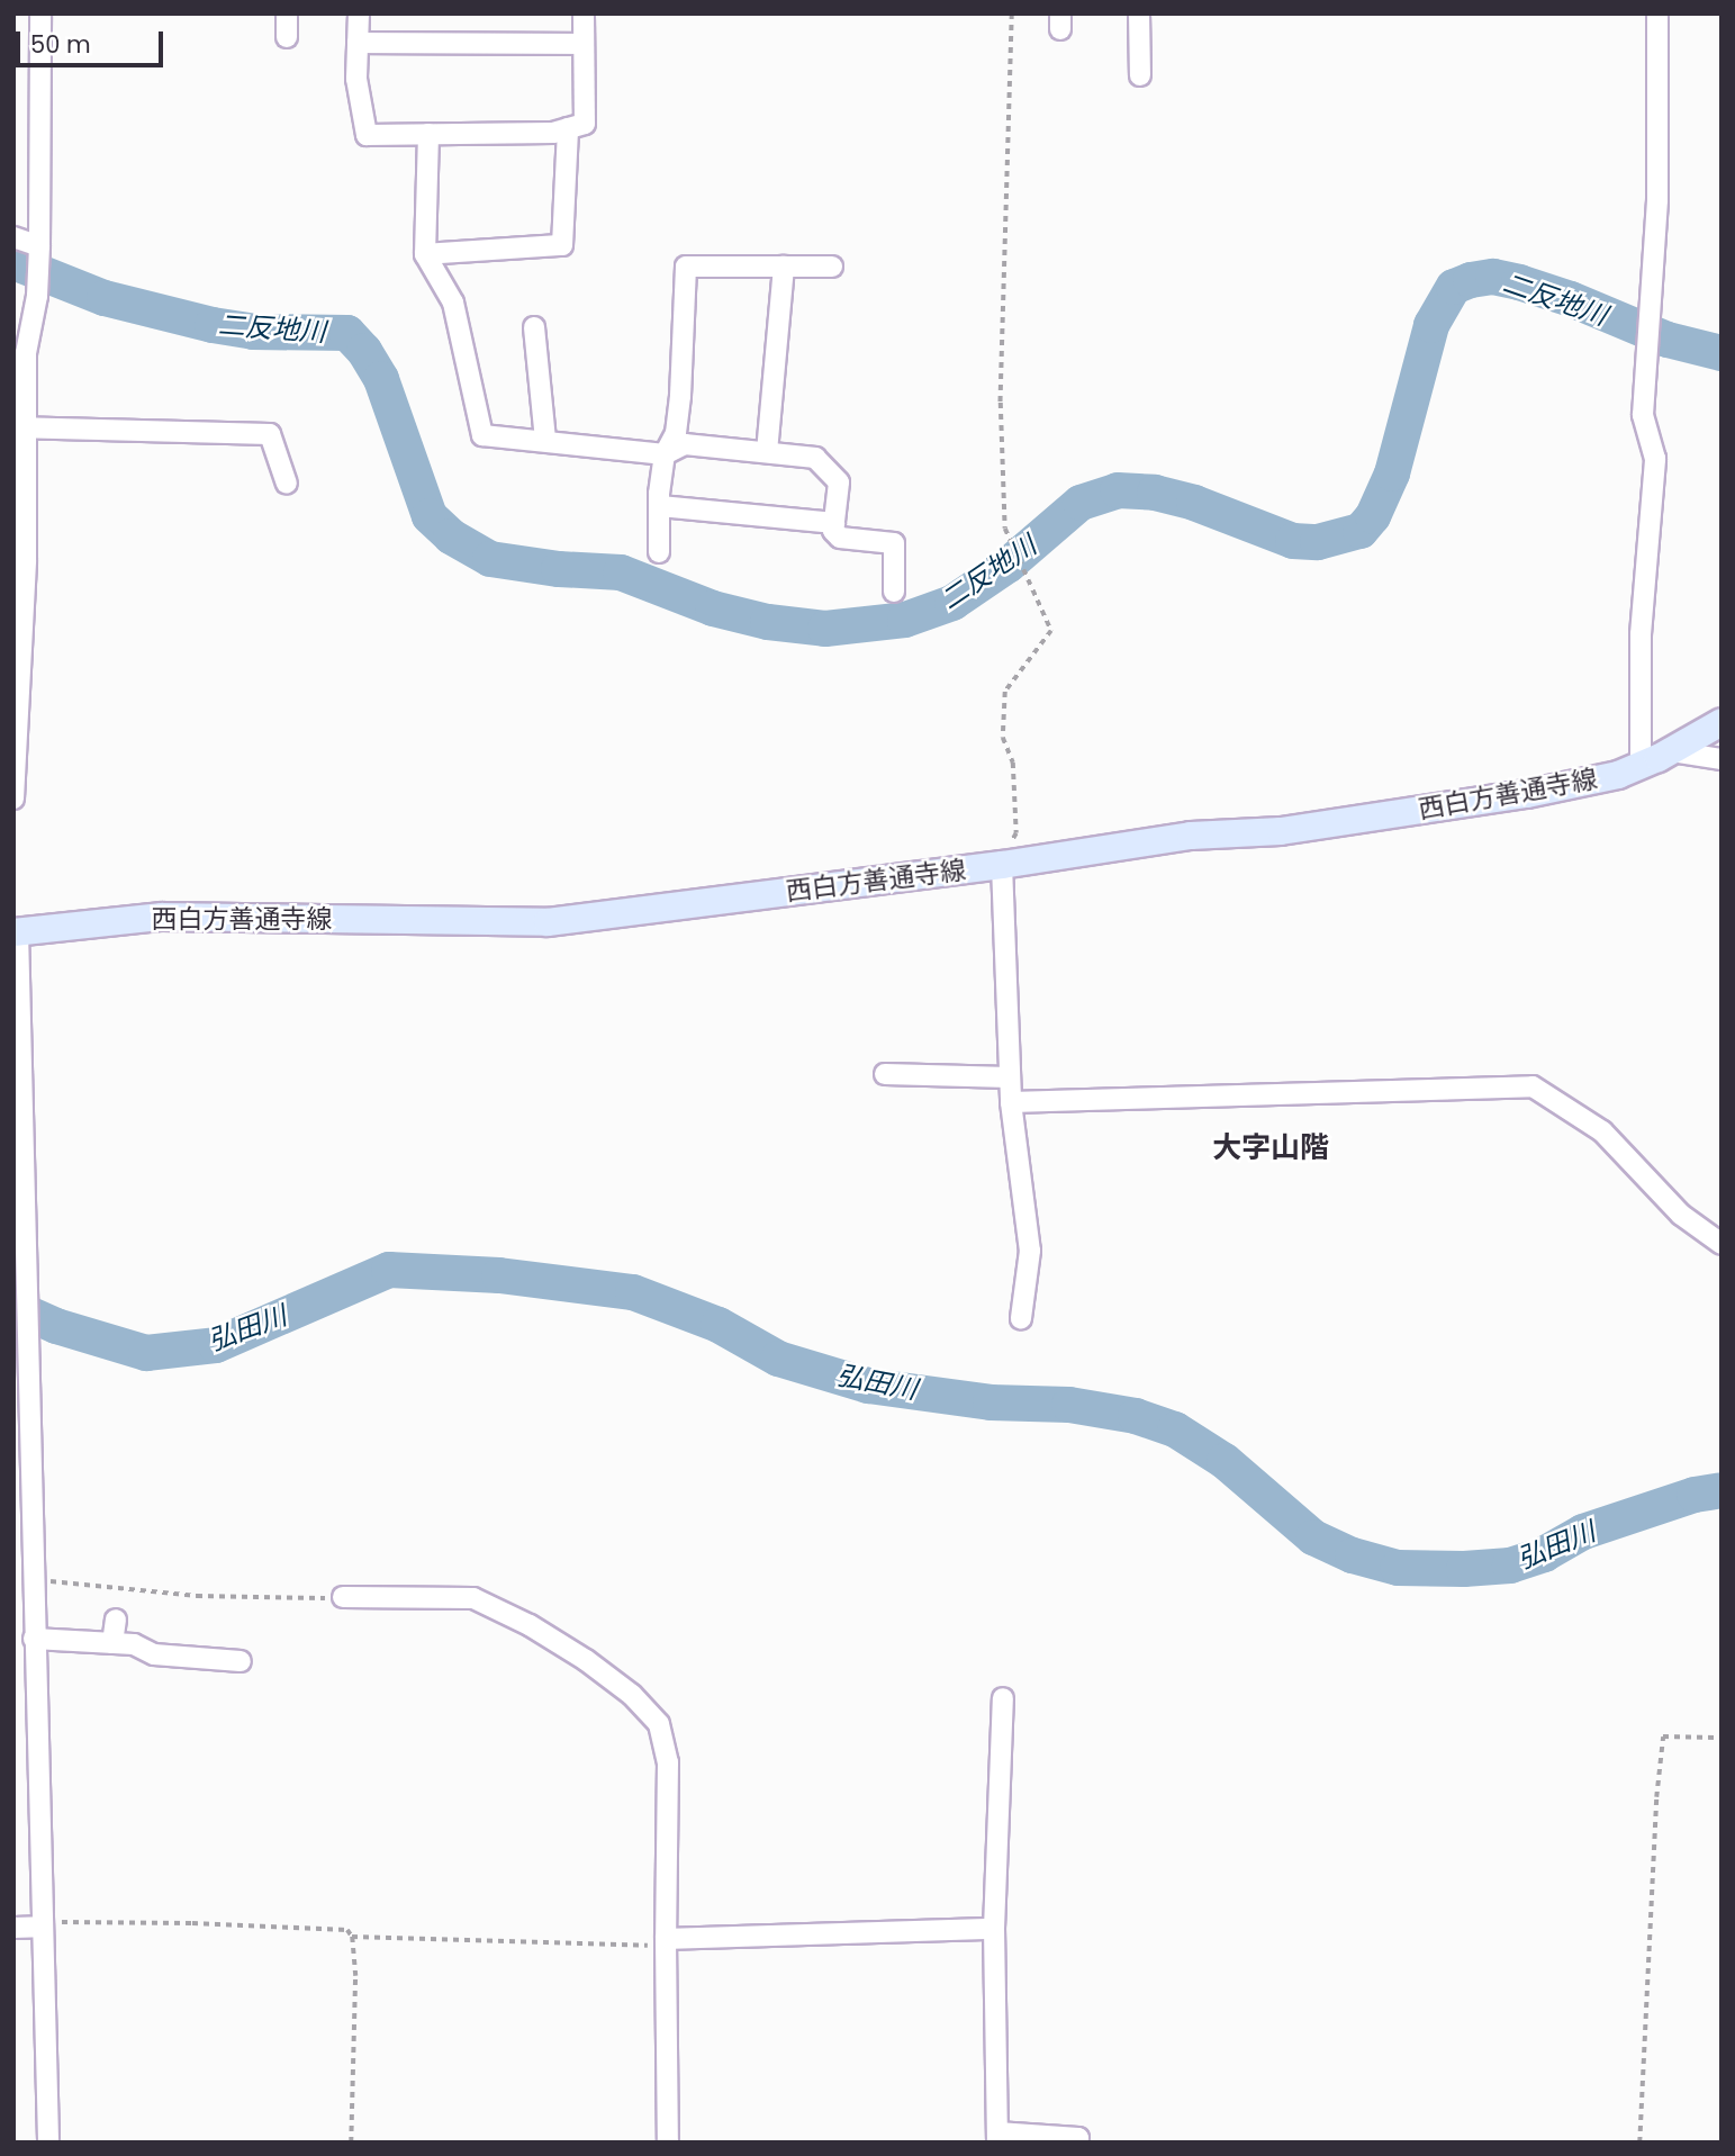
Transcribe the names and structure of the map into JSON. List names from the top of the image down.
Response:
{
  "streets": {
    "main road": ["西白方善通寺線"]
  },
  "districts": ["大字山階"],
  "water": ["二反地川", "弘田川"],
  "scale_bar": "50 m"
}
